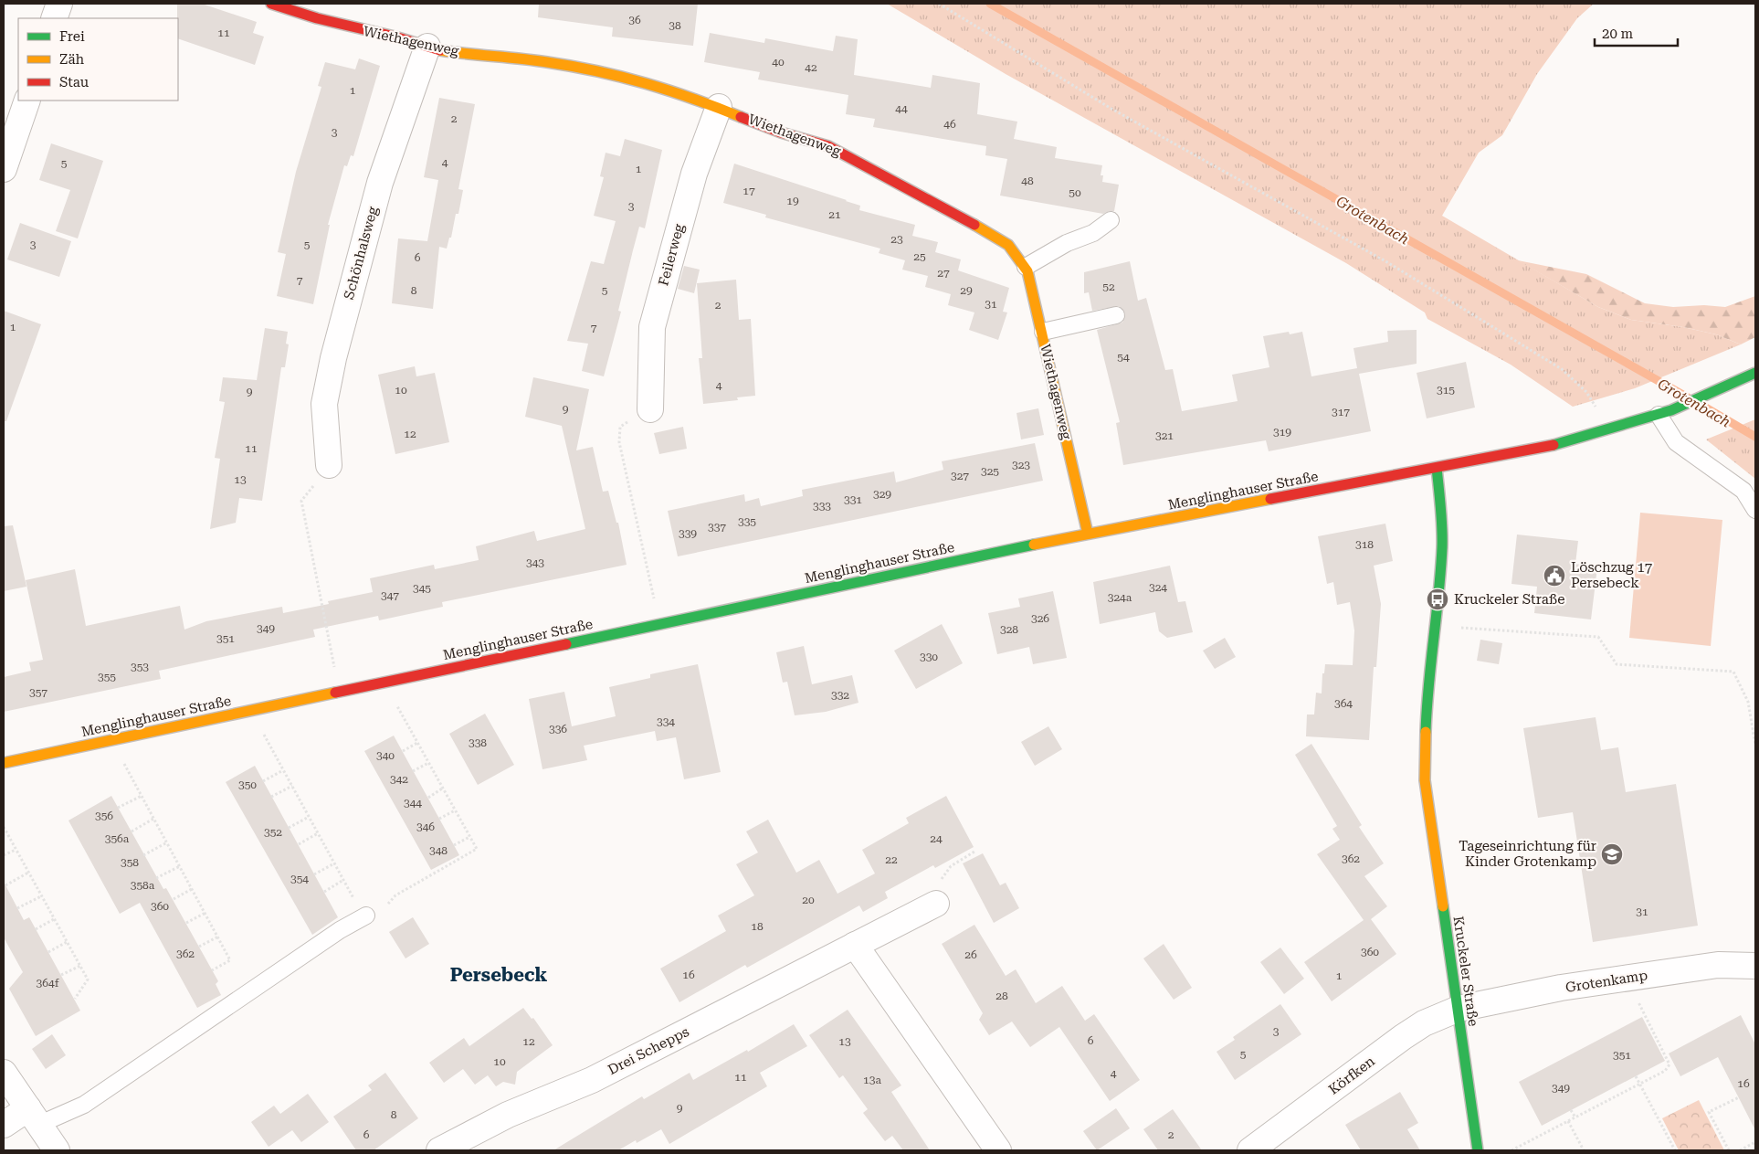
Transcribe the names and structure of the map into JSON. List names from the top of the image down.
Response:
{
  "streets": {
    "street": [
      "Wiethagenweg",
      "Schönhalsweg",
      "Feilerweg",
      "Menglinghauser Straße",
      "Kruckeler Straße",
      "Grotenkamp",
      "Drei Schepps",
      "Körfken"
    ]
  },
  "crossings": [
    ["Wiethagenweg", "Schönhalsweg"],
    ["Wiethagenweg", "Feilerweg"],
    ["Wiethagenweg", "Menglinghauser Straße"],
    ["Menglinghauser Straße", "Kruckeler Straße"],
    ["Kruckeler Straße", "Grotenkamp"],
    ["Kruckeler Straße", "Körfken"],
    ["Grotenkamp", "Körfken"]
  ],
  "districts": ["Persebeck"],
  "water": ["Grotenbach"],
  "places": {
    "public building": ["Löschzug 17 Persebeck"],
    "bus stop": ["Kruckeler Straße"],
    "school or university": ["Tageseinrichtung für Kinder Grotenkamp"]
  },
  "house_numbers": [
    "36",
    "38",
    "11",
    "40",
    "42",
    "1",
    "44",
    "2",
    "46",
    "3",
    "4",
    "5",
    "1",
    "48",
    "17",
    "50",
    "19",
    "3",
    "21",
    "23",
    "3",
    "5",
    "25",
    "6",
    "27",
    "7",
    "52",
    "8",
    "5",
    "29",
    "31",
    "2",
    "1",
    "7",
    "54",
    "4",
    "10",
    "315",
    "9",
    "9",
    "317",
    "319",
    "12",
    "321",
    "11",
    "323",
    "325",
    "327",
    "13",
    "329",
    "331",
    "333",
    "335",
    "337",
    "339",
    "318",
    "343",
    "324",
    "345",
    "347",
    "324a",
    "326",
    "349",
    "328",
    "351",
    "330",
    "353",
    "355",
    "357",
    "332",
    "364",
    "334",
    "336",
    "338",
    "340",
    "342",
    "350",
    "344",
    "356",
    "346",
    "352",
    "356a",
    "24",
    "348",
    "362",
    "22",
    "358",
    "354",
    "358a",
    "20",
    "360",
    "31",
    "18",
    "360",
    "362",
    "26",
    "16",
    "1",
    "364f",
    "28",
    "3",
    "6",
    "12",
    "13",
    "5",
    "351",
    "10",
    "4",
    "11",
    "13a",
    "16",
    "349",
    "9",
    "8",
    "6",
    "2"
  ],
  "legend": ["Frei", "Zäh", "Stau"],
  "scale_bar": "20 m"
}
